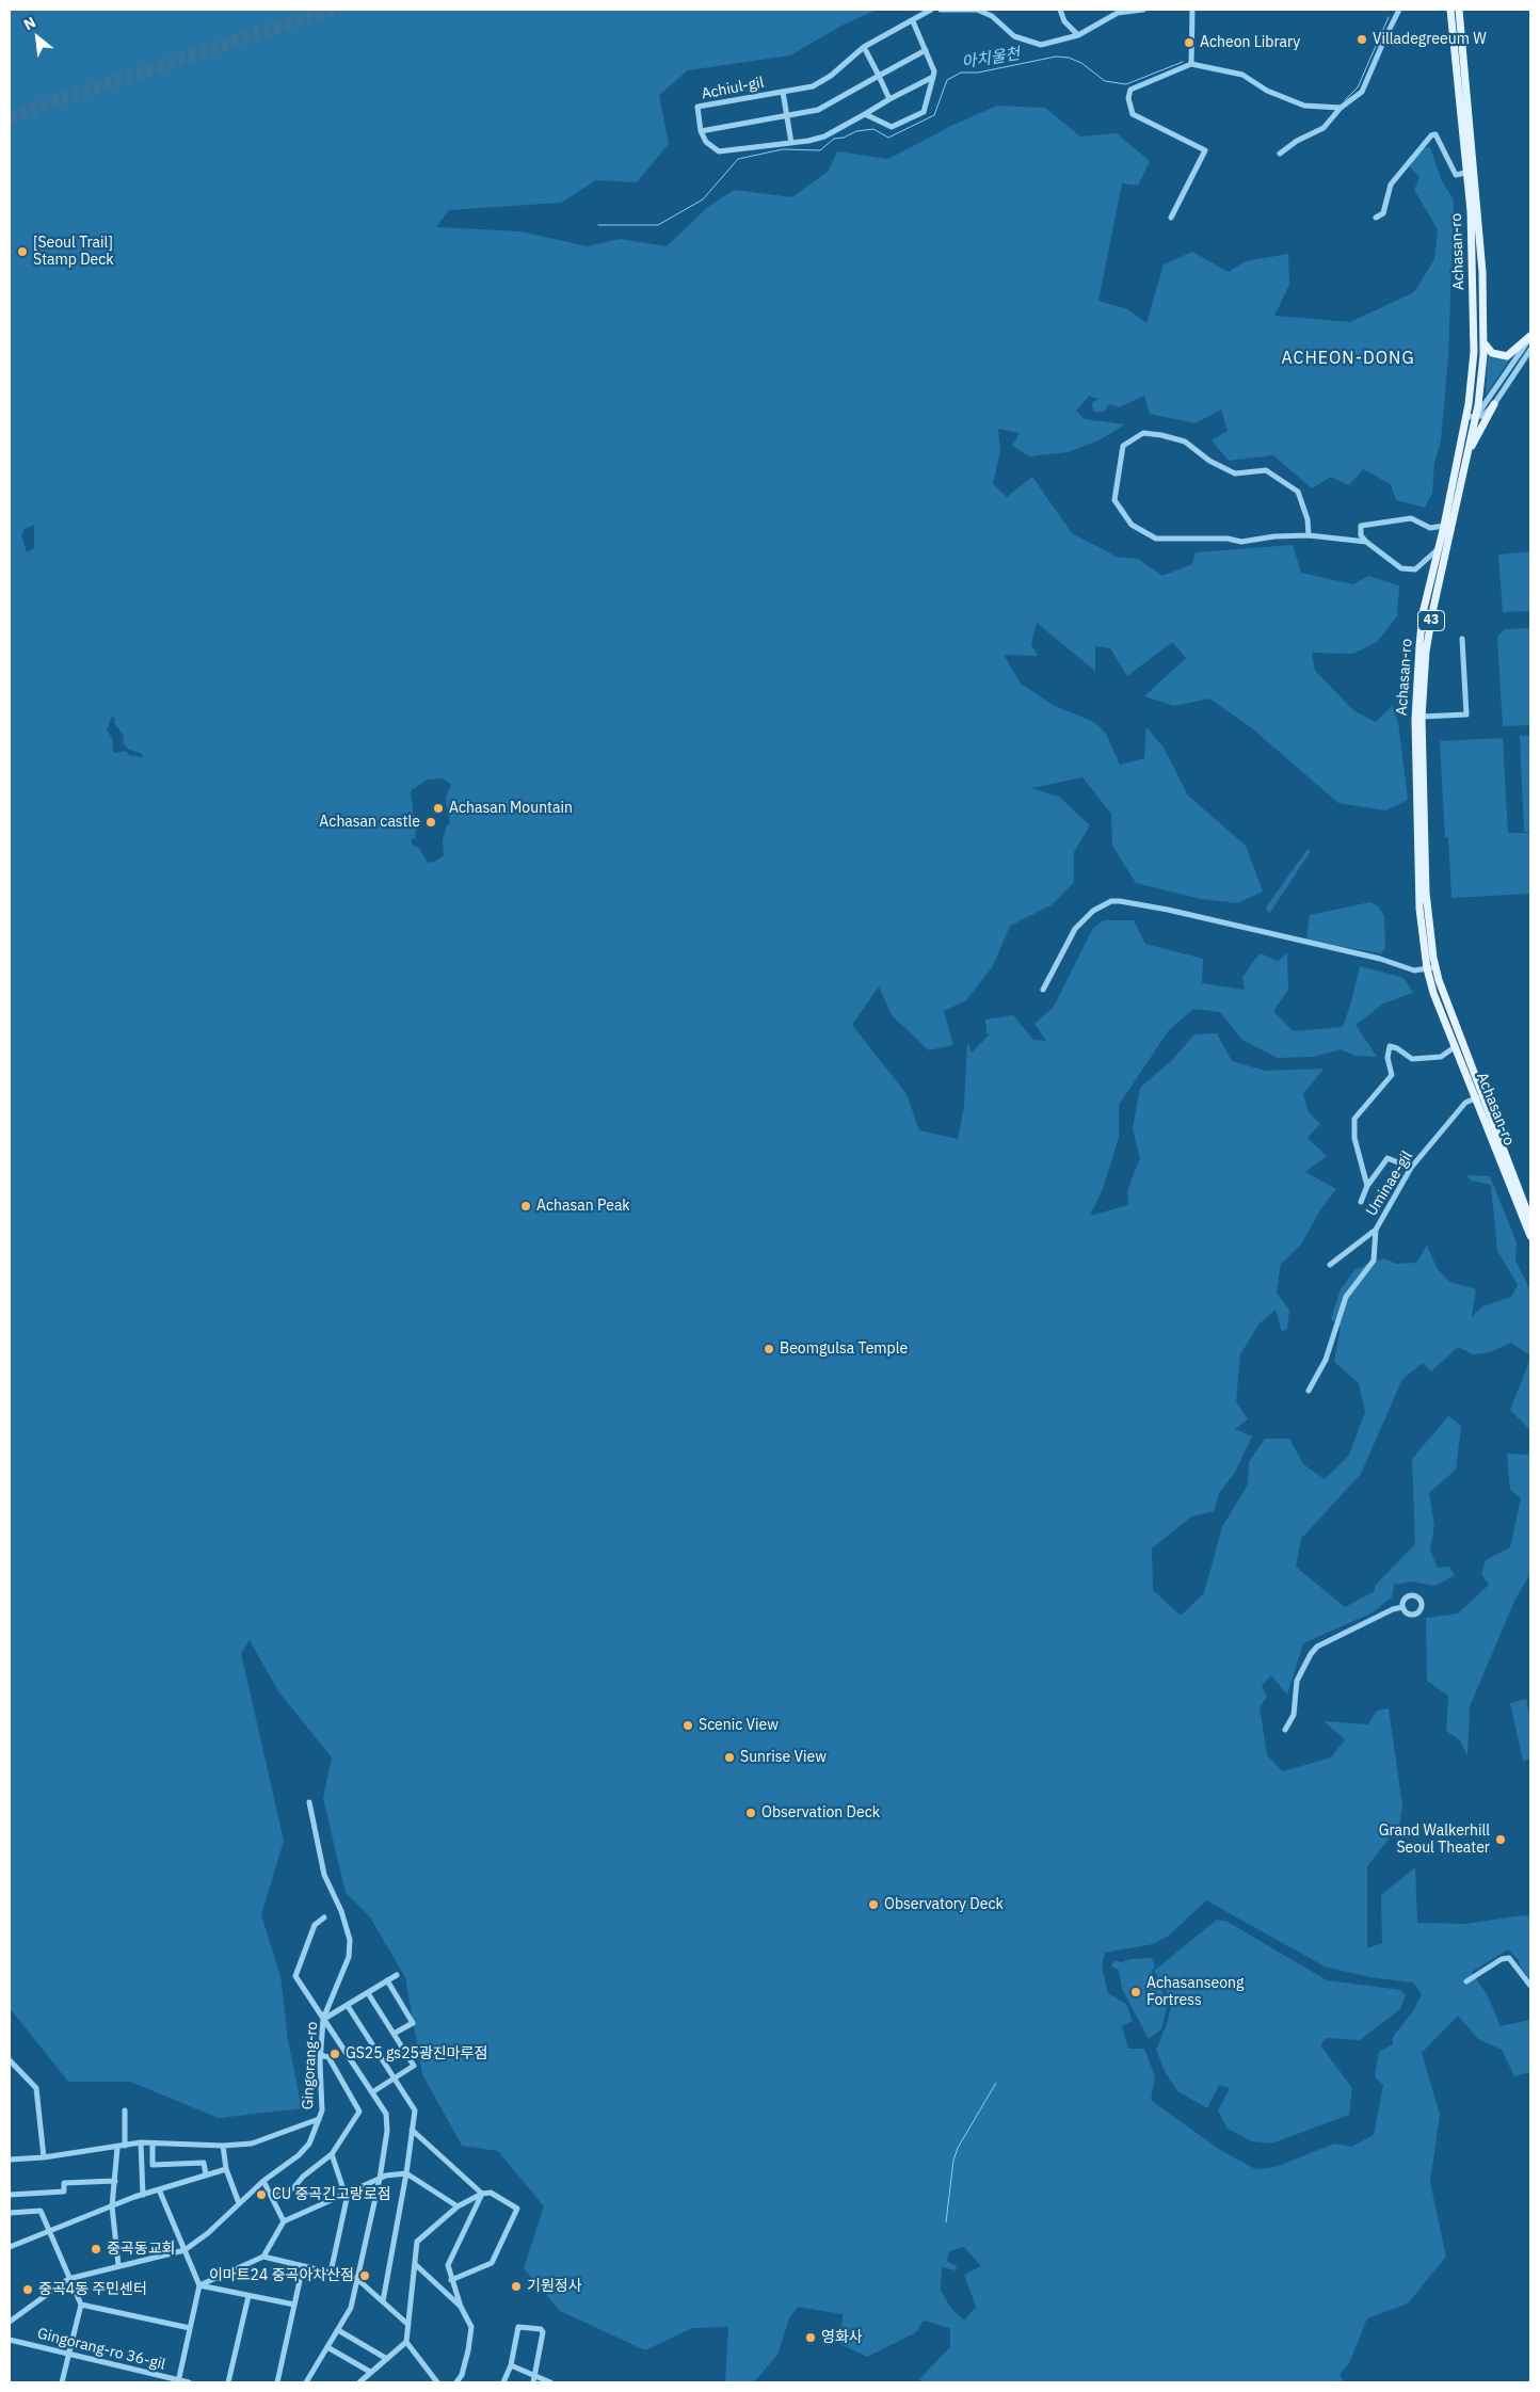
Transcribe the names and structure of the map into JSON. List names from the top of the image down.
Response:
{
  "streets": {
    "main road": ["Achasan-ro", "43"],
    "street": [
      "Achiul-gil",
      "Uminae-gil",
      "Gingorang-ro",
      "Gingorang-ro 36-gil"
    ]
  },
  "crossings": [
    ["Achasan-ro", "Uminae-gil"]
  ],
  "districts": ["ACHEON-DONG"],
  "water": ["아치울천"],
  "places": [
    "Villadegreeum W",
    "Acheon Library",
    "[Seoul Trail] Stamp Deck",
    "Achasan Mountain",
    "Achasan castle",
    "Achasan Peak",
    "Beomgulsa Temple",
    "Scenic View",
    "Sunrise View",
    "Observation Deck",
    "Grand Walkerhill Seoul Theater",
    "Observatory Deck",
    "Achasanseong Fortress",
    "GS25 gs25광진마루점",
    "CU 중곡긴고랑로점",
    "중곡동교회",
    "이마트24 중곡아차산점",
    "기원정사",
    "중곡4동 주민센터",
    "영화사"
  ],
  "north": "top left"
}
